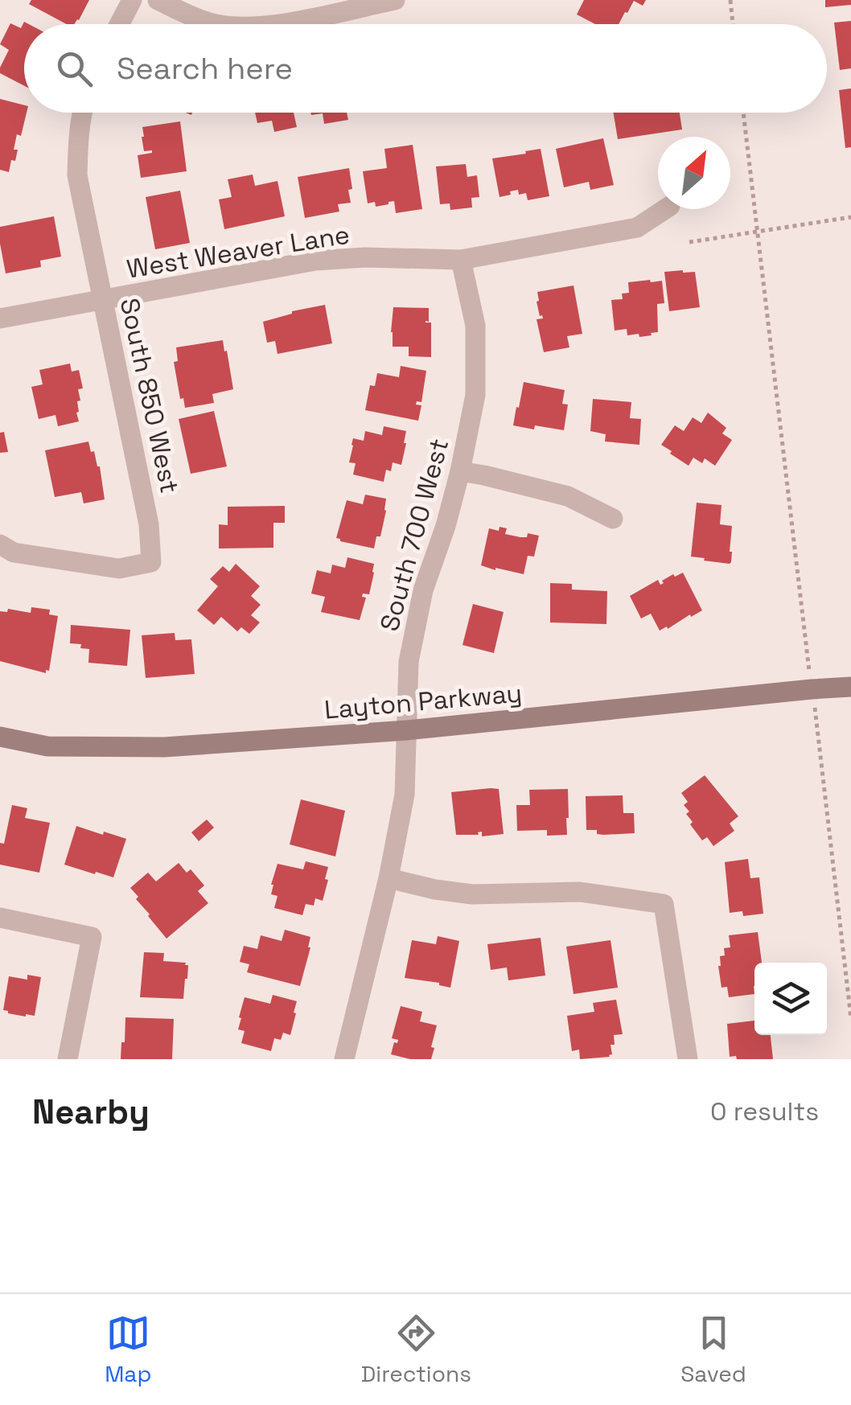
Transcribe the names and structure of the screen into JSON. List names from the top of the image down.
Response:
{
  "streets": {
    "main road": ["Layton Parkway"],
    "street": ["West Weaver Lane", "South 850 West", "South 700 West"]
  },
  "crossings": [
    ["West Weaver Lane", "South 850 West"],
    ["West Weaver Lane", "South 700 West"],
    ["South 700 West", "Layton Parkway"]
  ],
  "north": "top right",
  "page": {
    "search": "Search here",
    "heading": ["Nearby", "0 results"],
    "nav": ["Map", "Directions", "Saved"]
  }
}
